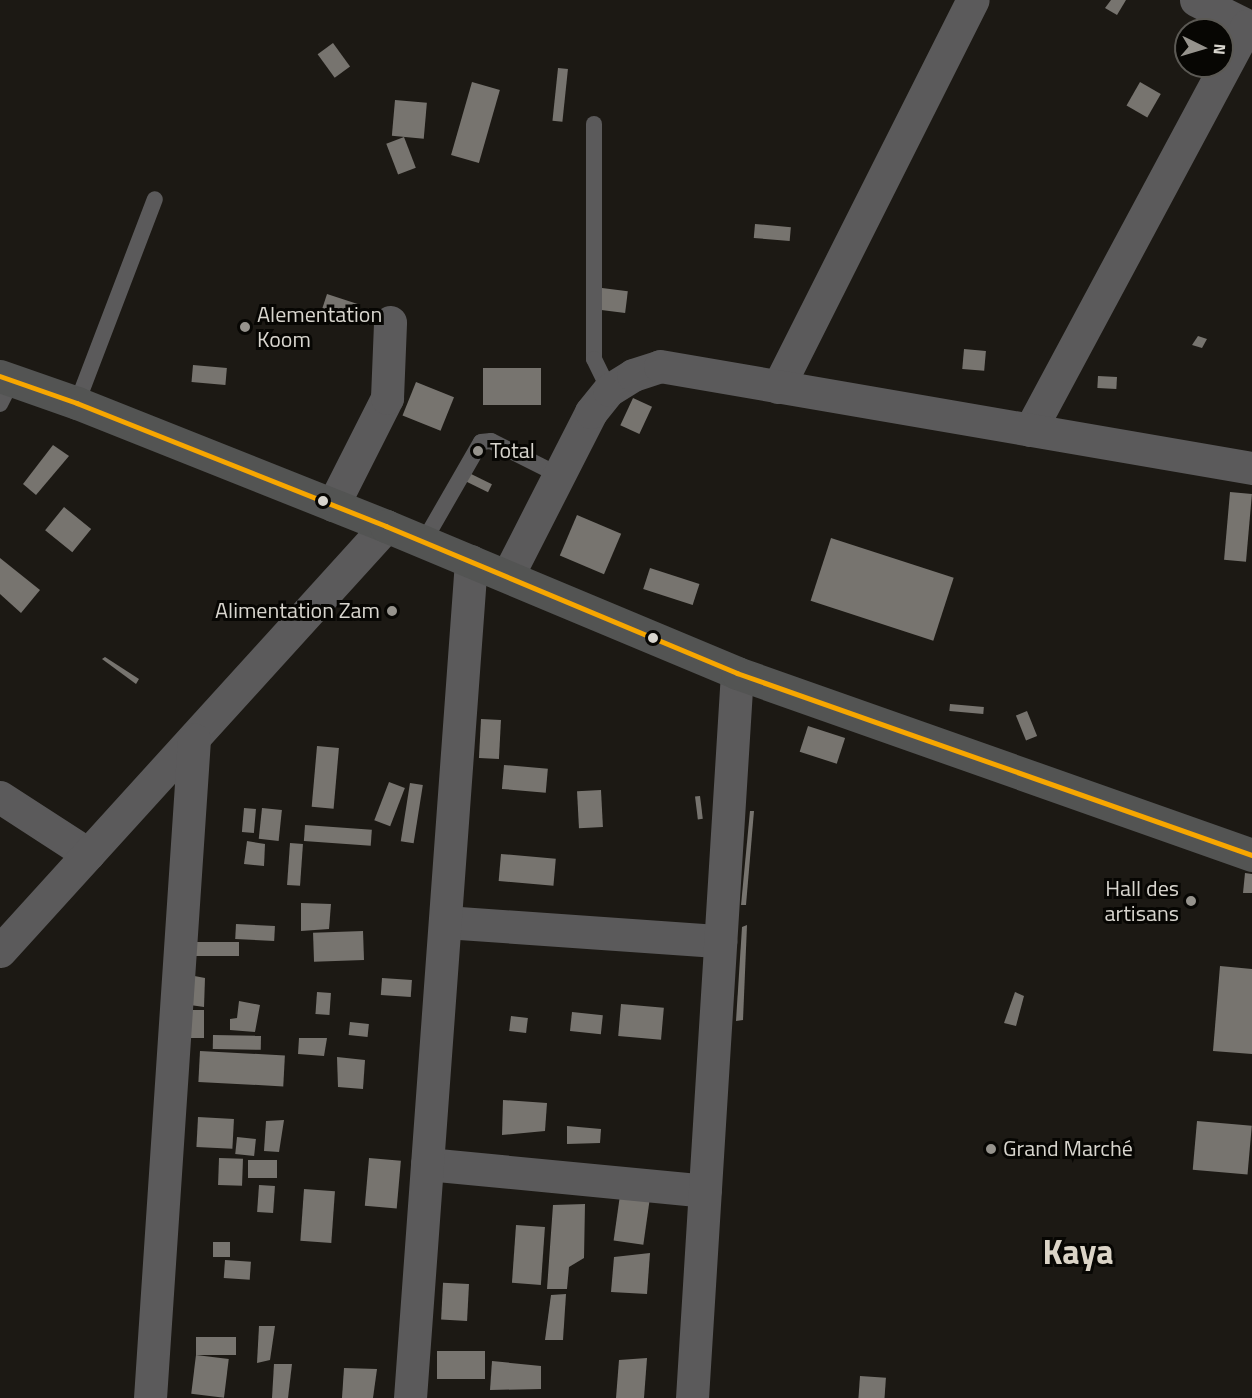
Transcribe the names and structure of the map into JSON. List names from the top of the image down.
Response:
{
  "districts": ["Kaya"],
  "places": [
    "Alementation Koom",
    "Total",
    "Alimentation Zam",
    "Hall des artisans",
    "Grand Marché"
  ],
  "north": "right"
}
